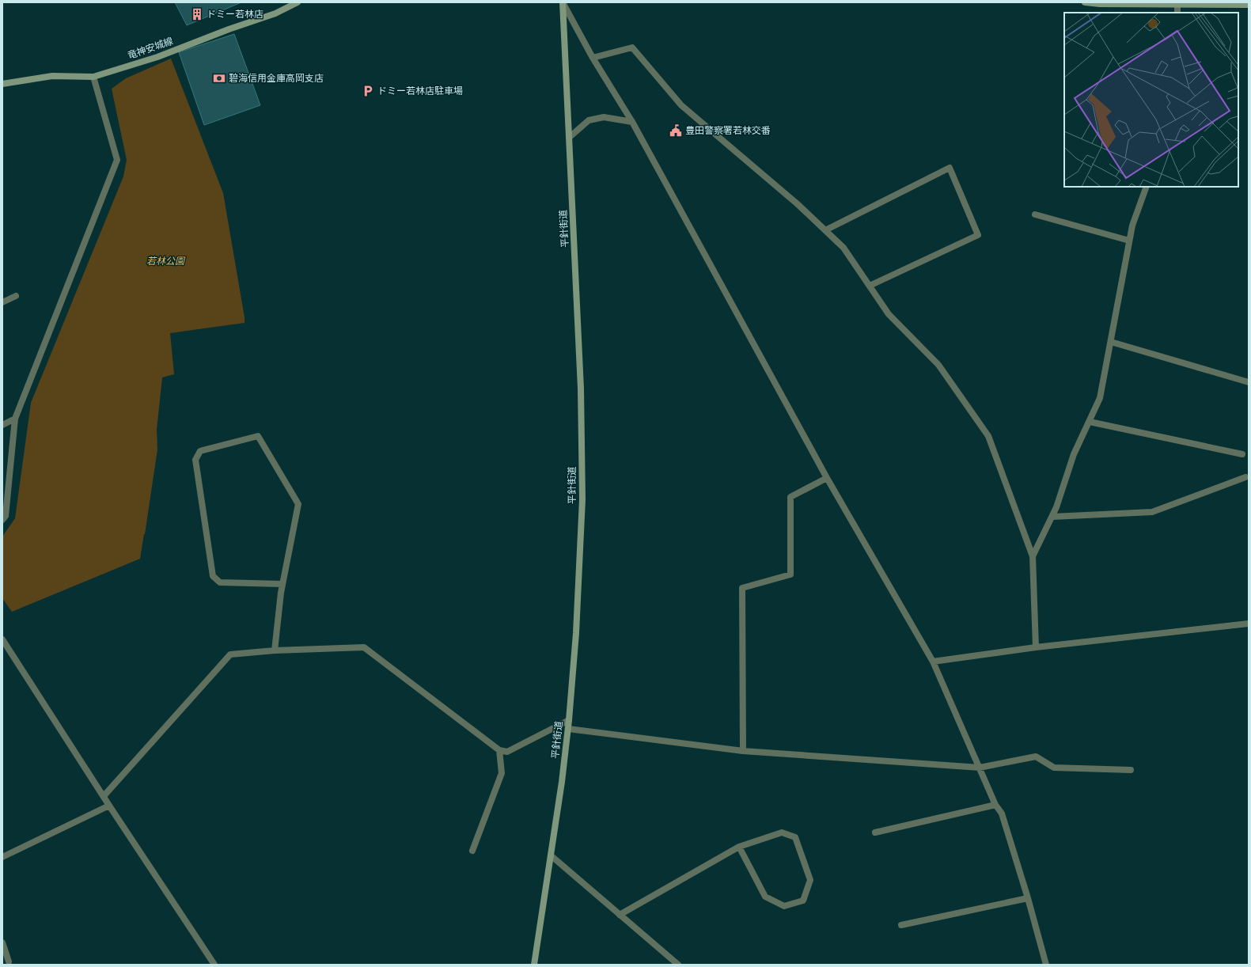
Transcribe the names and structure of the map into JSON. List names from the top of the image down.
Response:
{
  "streets": {
    "street": ["竜神安城線", "平針街道"]
  },
  "parks": ["若林公園"],
  "places": {
    "building": ["ドミー若林店"],
    "bank": ["碧海信用金庫高岡支店"],
    "parking": ["ドミー若林店駐車場"],
    "public building": ["豊田警察署若林交番"]
  }
}
